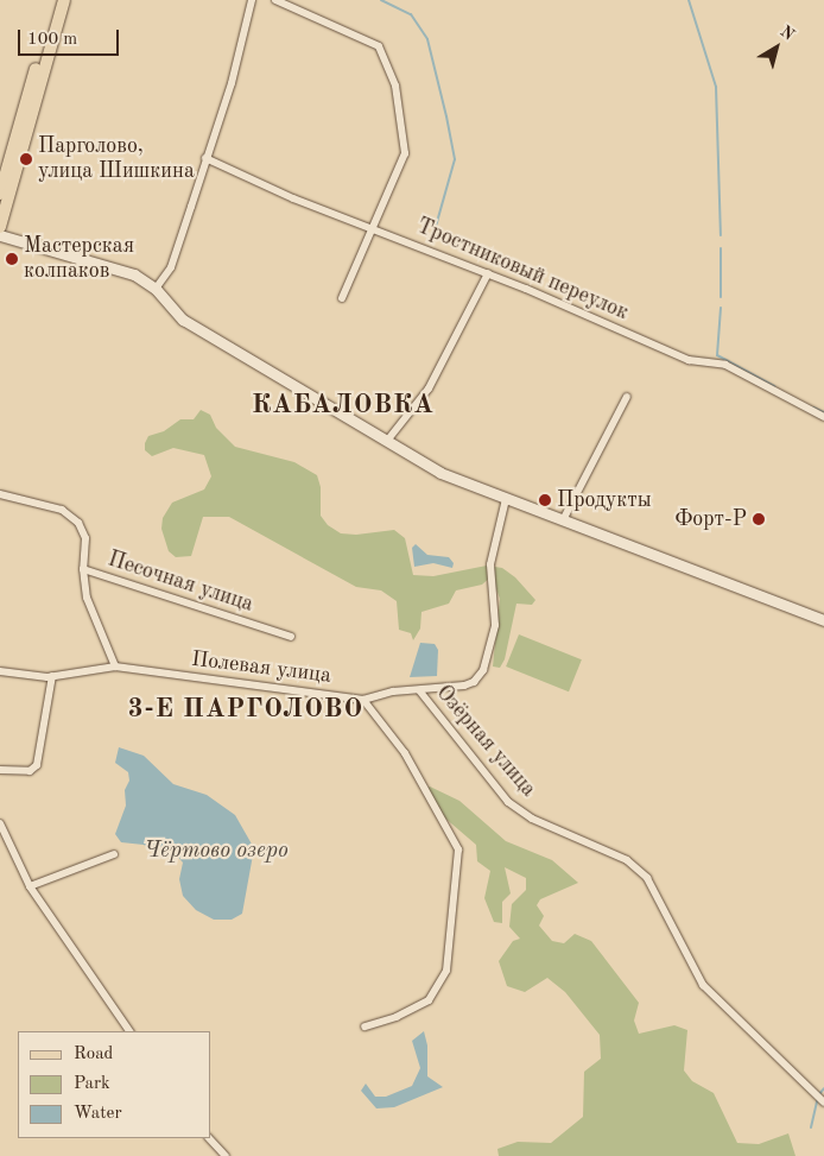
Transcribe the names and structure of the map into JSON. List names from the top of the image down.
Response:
{
  "streets": {
    "street": [
      "Тростниковый переулок",
      "Песочная улица",
      "Полевая улица",
      "Озёрная улица"
    ]
  },
  "districts": ["КАБАЛОВКА", "3-Е ПАРГОЛОВО"],
  "water": ["Чёртово озеро"],
  "places": [
    "Парголово, улица Шишкина",
    "Мастерская колпаков",
    "Продукты",
    "Форт-Р"
  ],
  "legend": ["Road", "Park", "Water"],
  "scale_bar": "100 m",
  "north": "top right"
}
